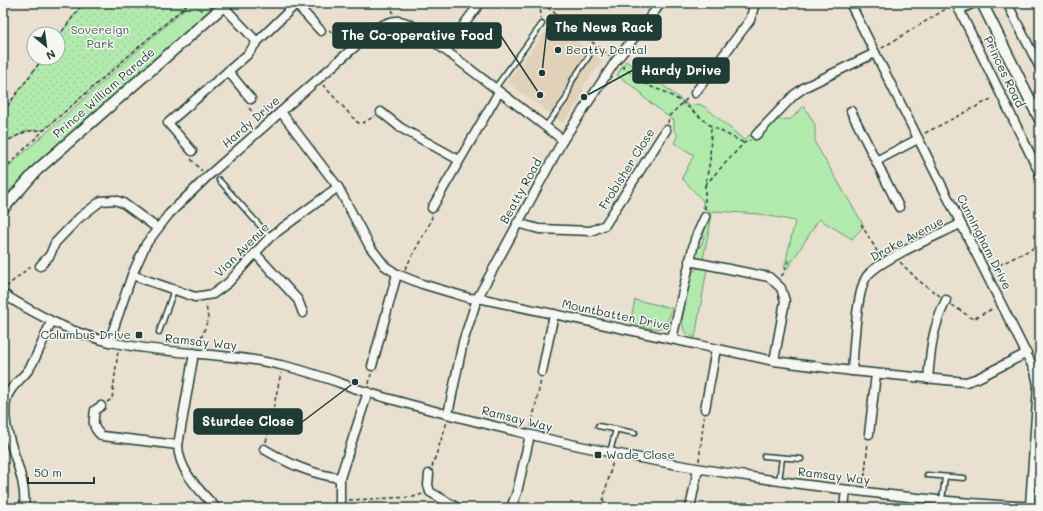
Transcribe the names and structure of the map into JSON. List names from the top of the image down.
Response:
{
  "streets": {
    "street": [
      "Princes Road",
      "Prince William Parade",
      "Hardy Drive",
      "Frobisher Close",
      "Beatty Road",
      "Drake Avenue",
      "Cunningham Drive",
      "Vian Avenue",
      "Mountbatten Drive",
      "Ramsay Way"
    ]
  },
  "crossings": [
    ["Hardy Drive", "Mountbatten Drive"],
    ["Hardy Drive", "Ramsay Way"],
    ["Frobisher Close", "Beatty Road"],
    ["Beatty Road", "Mountbatten Drive"],
    ["Beatty Road", "Ramsay Way"],
    ["Drake Avenue", "Cunningham Drive"],
    ["Drake Avenue", "Mountbatten Drive"],
    ["Cunningham Drive", "Mountbatten Drive"],
    ["Cunningham Drive", "Ramsay Way"],
    ["Vian Avenue", "Mountbatten Drive"]
  ],
  "parks": ["Sovereign Park"],
  "places": {
    "other": [
      "Beatty Dental",
      "The News Rack",
      "The Co-operative Food",
      "Hardy Drive",
      "Sturdee Close"
    ],
    "transit": ["Columbus Drive", "Wade Close"]
  },
  "scale_bar": "50 m",
  "north": "bottom right"
}
